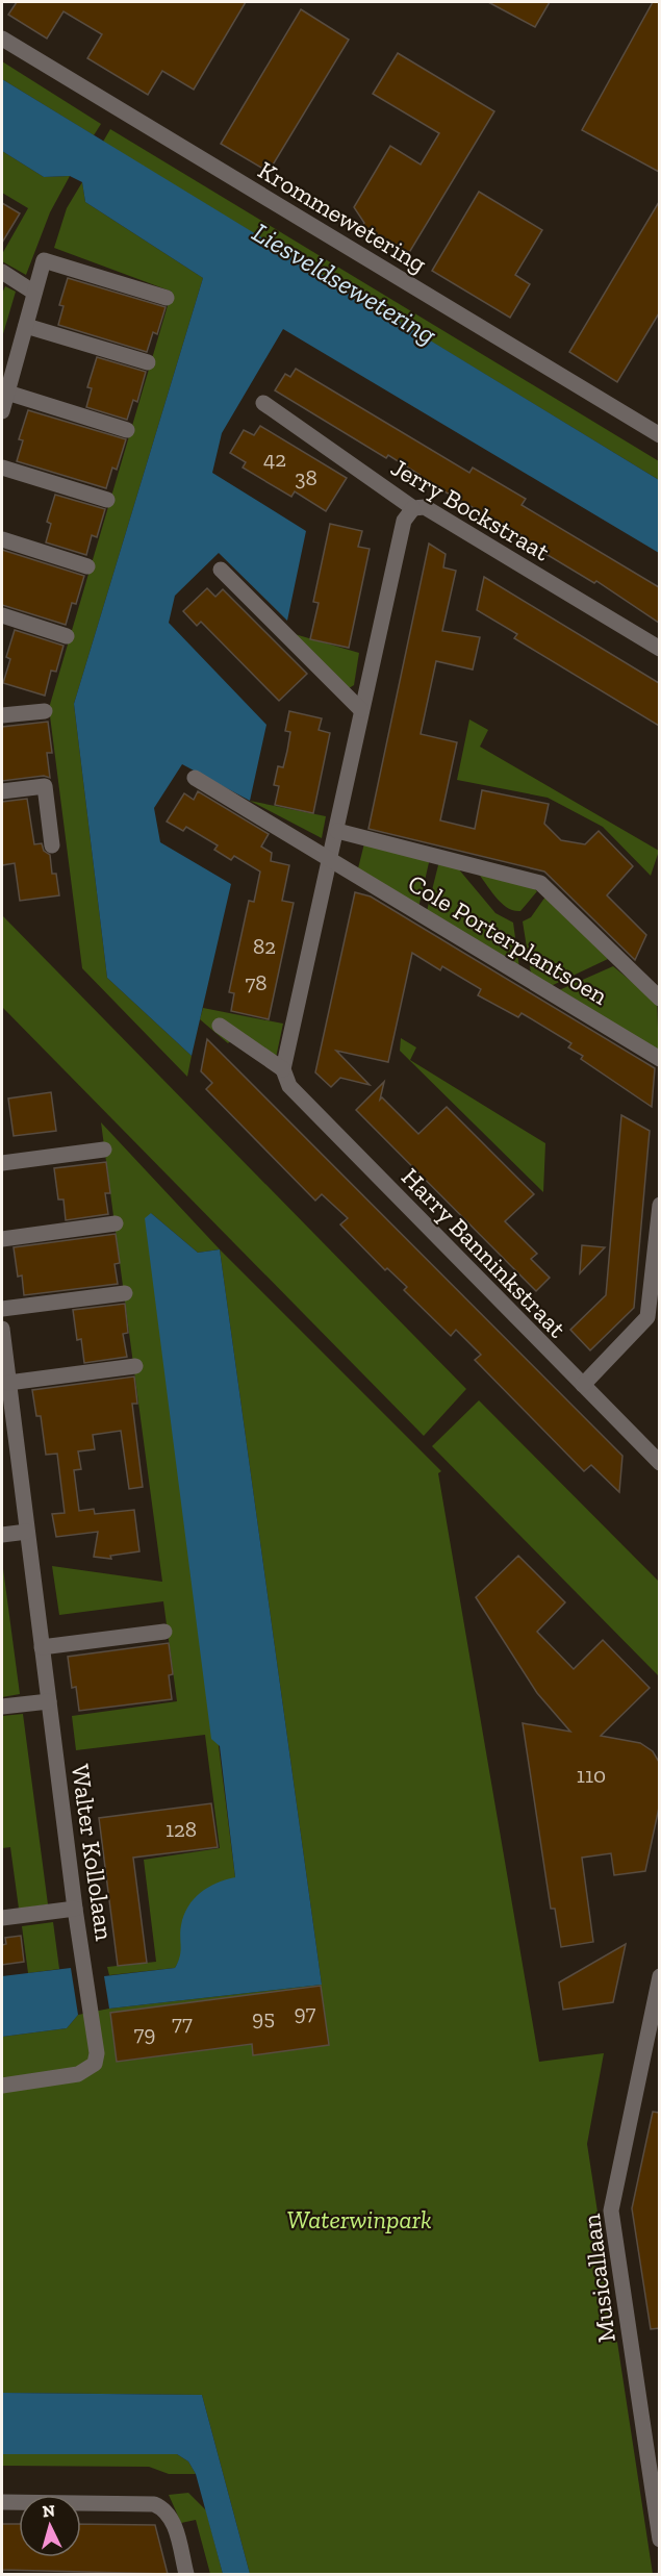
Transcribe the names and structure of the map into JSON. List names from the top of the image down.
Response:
{
  "streets": {
    "street": [
      "Krommewetering",
      "Jerry Bockstraat",
      "Cole Porterplantsoen",
      "Harry Banninkstraat",
      "Walter Kollolaan",
      "Musicallaan"
    ]
  },
  "water": ["Liesveldsewetering"],
  "parks": ["Waterwinpark"],
  "house_numbers": [
    "42",
    "38",
    "82",
    "78",
    "110",
    "128",
    "97",
    "95",
    "77",
    "79"
  ],
  "north": "top"
}
